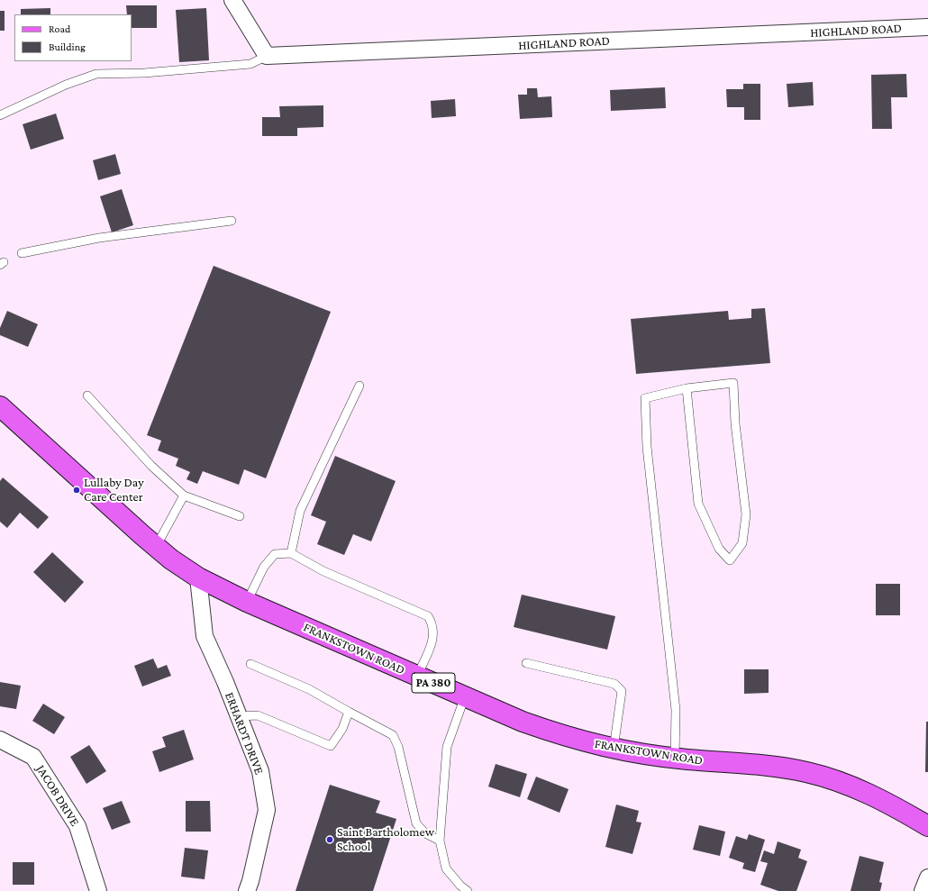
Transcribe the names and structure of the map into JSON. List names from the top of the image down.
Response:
{
  "streets": {
    "main road": ["FRANKSTOWN ROAD", "PA 380"],
    "street": ["HIGHLAND ROAD", "ERHARDT DRIVE", "JACOB DRIVE"]
  },
  "crossings": [
    ["FRANKSTOWN ROAD", "ERHARDT DRIVE"]
  ],
  "places": ["Lullaby Day Care Center", "Saint Bartholomew School"],
  "legend": ["Road", "Building"]
}
